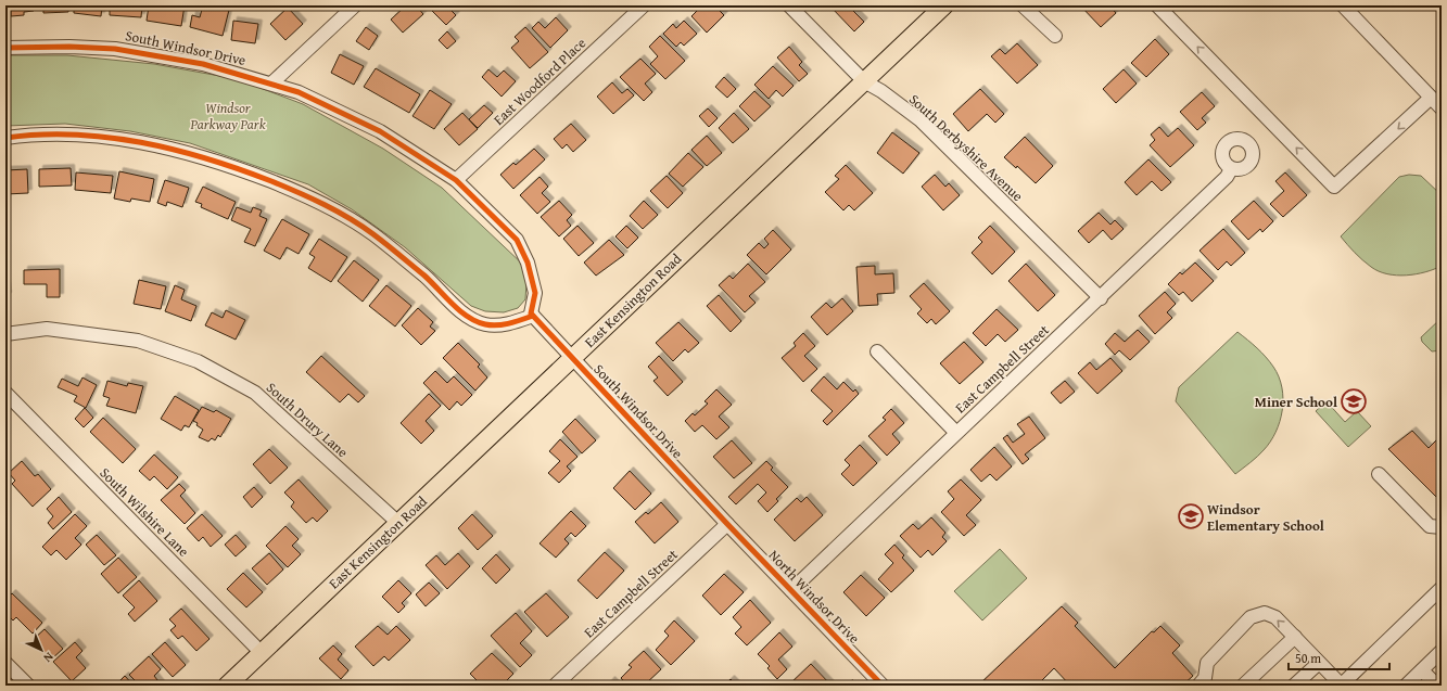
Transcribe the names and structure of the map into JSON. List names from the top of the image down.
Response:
{
  "streets": {
    "main road": ["East Kensington Road"],
    "street": [
      "South Windsor Drive",
      "East Woodford Place",
      "South Derbyshire Avenue",
      "East Campbell Street",
      "South Drury Lane",
      "South Wilshire Lane",
      "North Windsor Drive"
    ]
  },
  "crossings": [
    ["South Windsor Drive", "East Woodford Place"],
    ["South Windsor Drive", "East Kensington Road"],
    ["South Windsor Drive", "East Campbell Street"],
    ["South Windsor Drive", "North Windsor Drive"],
    ["South Derbyshire Avenue", "East Kensington Road"],
    ["South Derbyshire Avenue", "East Campbell Street"],
    ["East Kensington Road", "South Drury Lane"],
    ["East Kensington Road", "South Wilshire Lane"],
    ["East Campbell Street", "North Windsor Drive"]
  ],
  "parks": ["Windsor Parkway Park"],
  "places": {
    "school or university": ["Miner School", "Windsor Elementary School"]
  },
  "scale_bar": "50 m",
  "north": "bottom right"
}
